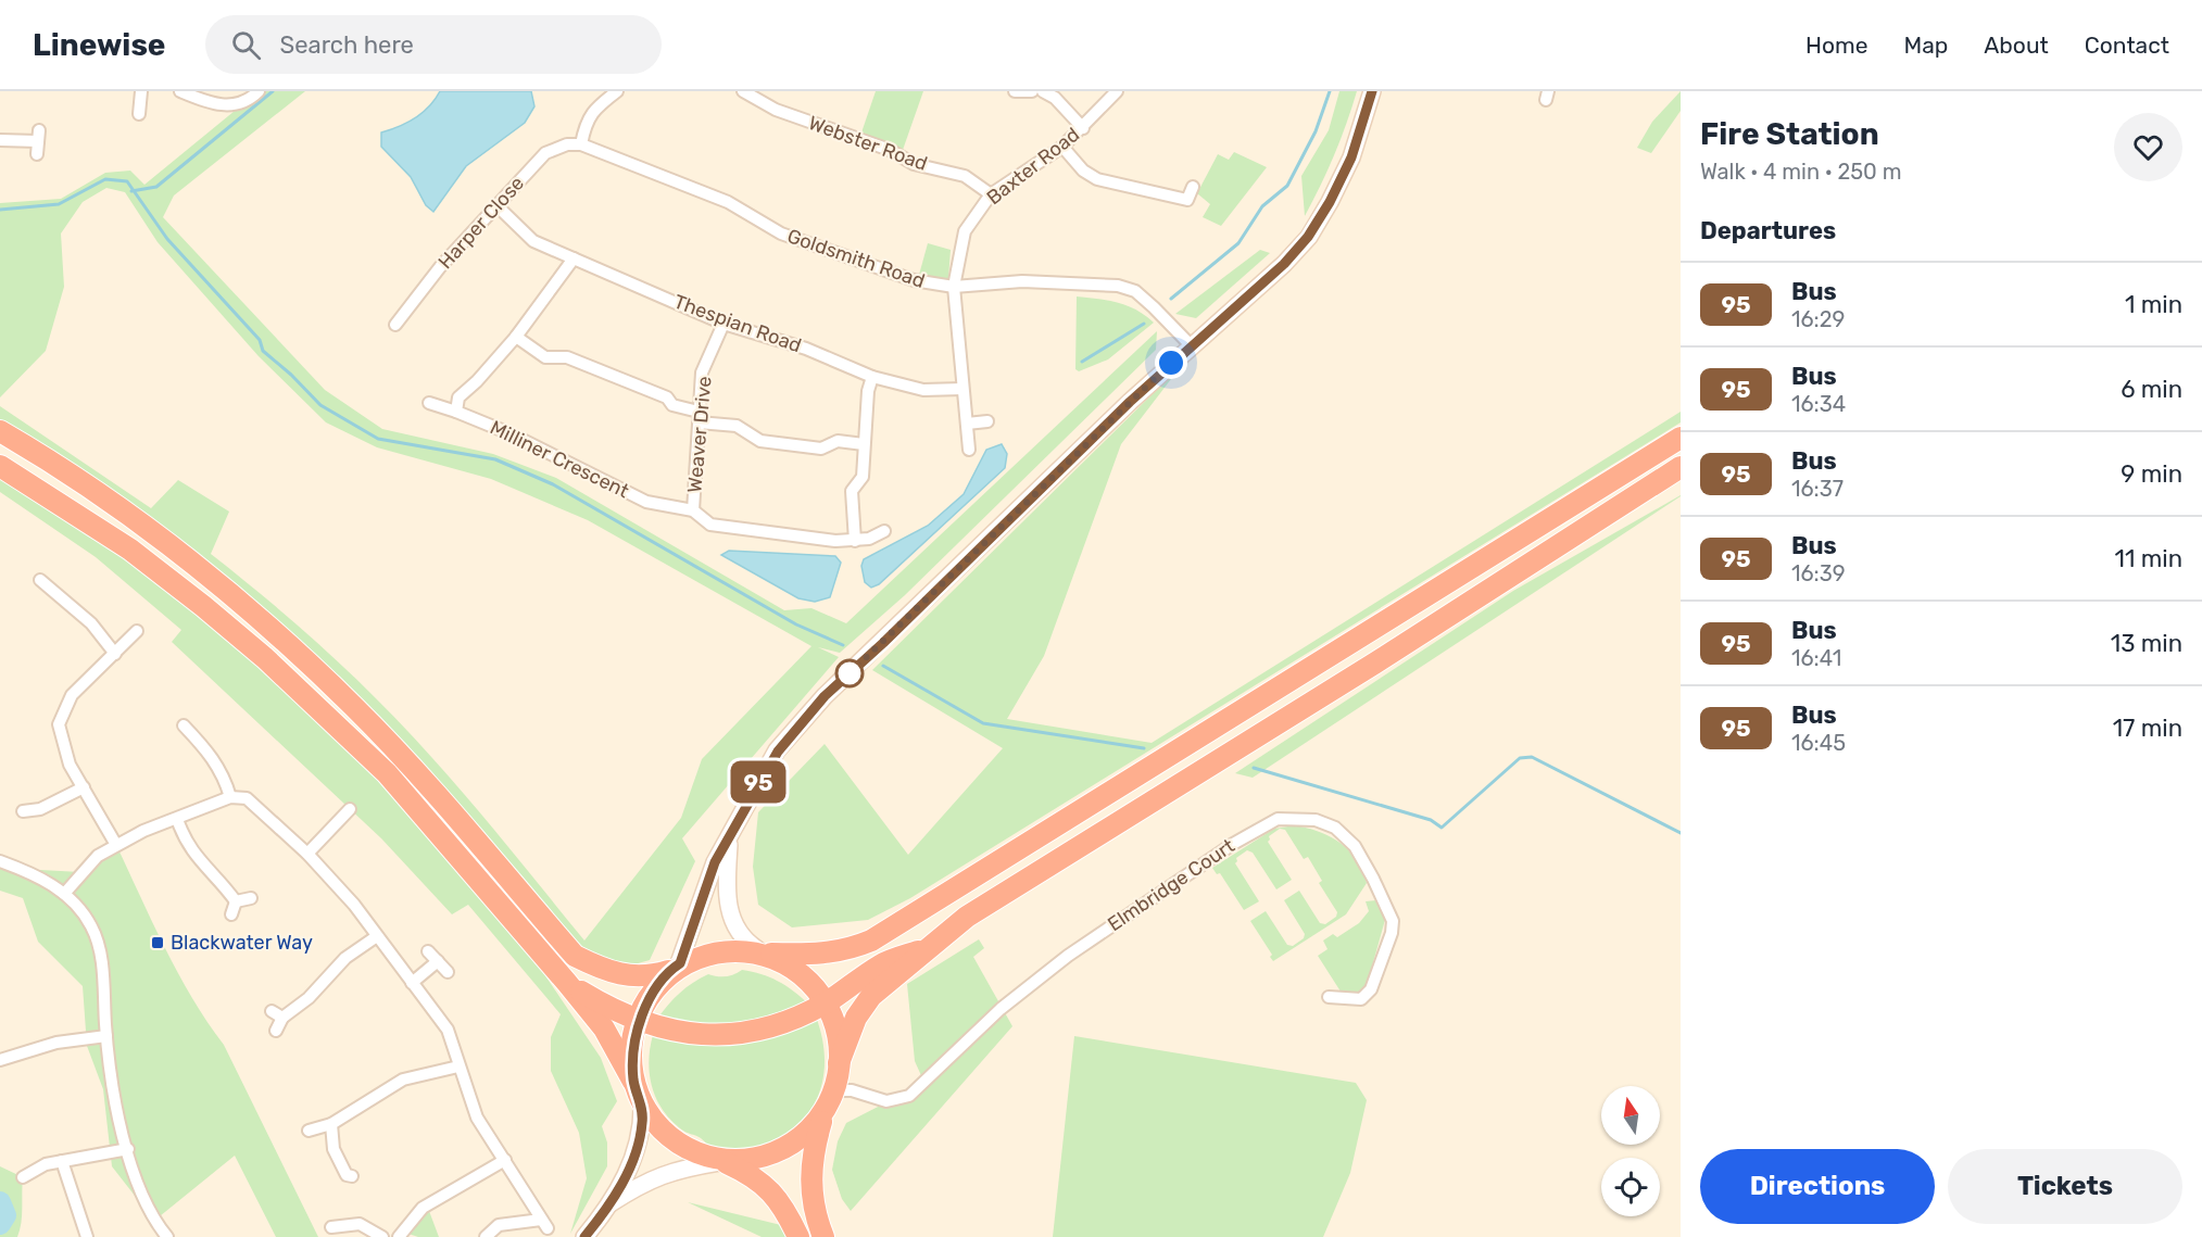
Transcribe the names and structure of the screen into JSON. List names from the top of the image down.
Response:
{
  "streets": {
    "street": [
      "Webster Road",
      "Baxter Road",
      "Harper Close",
      "Goldsmith Road",
      "Thespian Road",
      "Weaver Drive",
      "Milliner Crescent",
      "Elmbridge Court"
    ]
  },
  "crossings": [
    ["Webster Road", "Baxter Road"],
    ["Baxter Road", "Goldsmith Road"],
    ["Harper Close", "Goldsmith Road"],
    ["Harper Close", "Thespian Road"],
    ["Thespian Road", "Weaver Drive"],
    ["Weaver Drive", "Milliner Crescent"]
  ],
  "places": {
    "transit": ["Blackwater Way"]
  },
  "lines": ["bus line 95"],
  "north": "top",
  "page": {
    "header": "Linewise",
    "search": "Search here",
    "nav": [
      "Home",
      "Map",
      "About",
      "Contact"
    ],
    "on_map": "95",
    "heading": [
      ["Fire Station", "Walk · 4 min · 250 m"],
      "Departures"
    ],
    "list": [
      {
        "mark": "95",
        "name": "Bus",
        "note": "16:29",
        "value": "1 min"
      },
      {
        "mark": "95",
        "name": "Bus",
        "note": "16:34",
        "value": "6 min"
      },
      {
        "mark": "95",
        "name": "Bus",
        "note": "16:37",
        "value": "9 min"
      },
      {
        "mark": "95",
        "name": "Bus",
        "note": "16:39",
        "value": "11 min"
      },
      {
        "mark": "95",
        "name": "Bus",
        "note": "16:41",
        "value": "13 min"
      },
      {
        "mark": "95",
        "name": "Bus",
        "note": "16:45",
        "value": "17 min"
      }
    ],
    "buttons": ["Directions", "Tickets"]
  }
}
